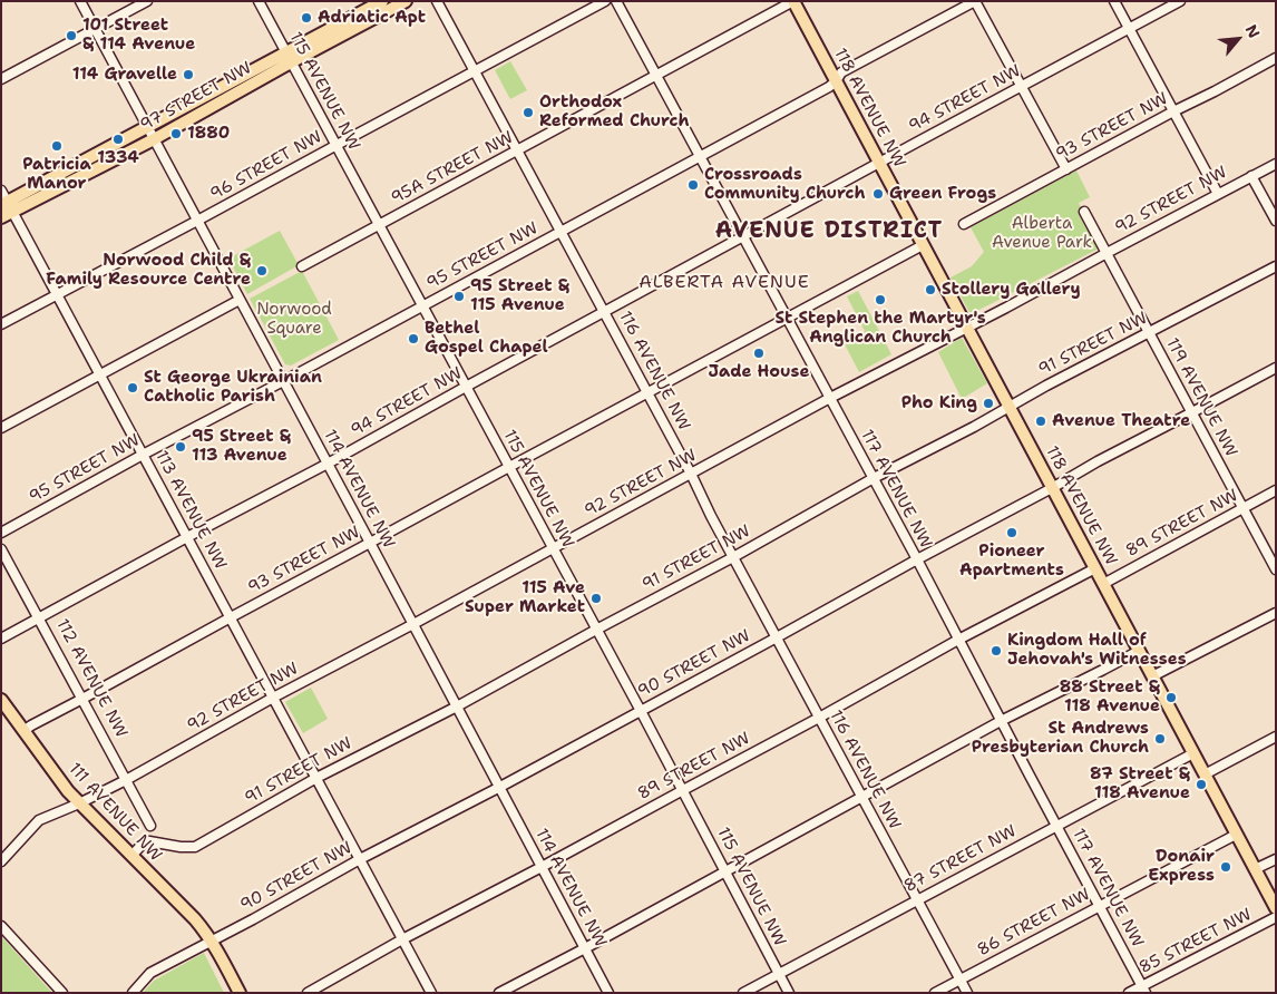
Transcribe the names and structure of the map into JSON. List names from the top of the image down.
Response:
{
  "streets": {
    "main road": ["97 STREET NW", "118 AVENUE NW", "111 AVENUE NW"],
    "street": [
      "115 AVENUE NW",
      "94 STREET NW",
      "93 STREET NW",
      "96 STREET NW",
      "95A STREET NW",
      "92 STREET NW",
      "95 STREET NW",
      "91 STREET NW",
      "116 AVENUE NW",
      "119 AVENUE NW",
      "114 AVENUE NW",
      "117 AVENUE NW",
      "113 AVENUE NW",
      "89 STREET NW",
      "90 STREET NW",
      "112 AVENUE NW",
      "87 STREET NW",
      "86 STREET NW",
      "85 STREET NW"
    ]
  },
  "crossings": [
    ["115 AVENUE NW", "97 STREET NW"],
    ["115 AVENUE NW", "94 STREET NW"],
    ["115 AVENUE NW", "93 STREET NW"],
    ["115 AVENUE NW", "96 STREET NW"],
    ["115 AVENUE NW", "95A STREET NW"],
    ["115 AVENUE NW", "92 STREET NW"],
    ["115 AVENUE NW", "95 STREET NW"],
    ["115 AVENUE NW", "91 STREET NW"],
    ["115 AVENUE NW", "89 STREET NW"],
    ["115 AVENUE NW", "90 STREET NW"],
    ["115 AVENUE NW", "87 STREET NW"],
    ["97 STREET NW", "114 AVENUE NW"],
    ["97 STREET NW", "113 AVENUE NW"],
    ["94 STREET NW", "118 AVENUE NW"],
    ["94 STREET NW", "116 AVENUE NW"],
    ["94 STREET NW", "114 AVENUE NW"],
    ["94 STREET NW", "117 AVENUE NW"],
    ["94 STREET NW", "113 AVENUE NW"],
    ["94 STREET NW", "112 AVENUE NW"],
    ["118 AVENUE NW", "93 STREET NW"],
    ["118 AVENUE NW", "95A STREET NW"],
    ["118 AVENUE NW", "92 STREET NW"],
    ["118 AVENUE NW", "95 STREET NW"],
    ["118 AVENUE NW", "91 STREET NW"],
    ["118 AVENUE NW", "89 STREET NW"],
    ["118 AVENUE NW", "90 STREET NW"],
    ["118 AVENUE NW", "87 STREET NW"],
    ["118 AVENUE NW", "86 STREET NW"],
    ["93 STREET NW", "116 AVENUE NW"],
    ["93 STREET NW", "114 AVENUE NW"],
    ["93 STREET NW", "117 AVENUE NW"],
    ["93 STREET NW", "113 AVENUE NW"],
    ["93 STREET NW", "112 AVENUE NW"],
    ["93 STREET NW", "111 AVENUE NW"],
    ["96 STREET NW", "116 AVENUE NW"],
    ["96 STREET NW", "114 AVENUE NW"],
    ["96 STREET NW", "113 AVENUE NW"],
    ["95A STREET NW", "116 AVENUE NW"],
    ["95A STREET NW", "117 AVENUE NW"],
    ["92 STREET NW", "116 AVENUE NW"],
    ["92 STREET NW", "119 AVENUE NW"],
    ["92 STREET NW", "114 AVENUE NW"],
    ["92 STREET NW", "117 AVENUE NW"],
    ["92 STREET NW", "113 AVENUE NW"],
    ["92 STREET NW", "112 AVENUE NW"],
    ["92 STREET NW", "111 AVENUE NW"],
    ["95 STREET NW", "116 AVENUE NW"],
    ["95 STREET NW", "114 AVENUE NW"],
    ["95 STREET NW", "117 AVENUE NW"],
    ["95 STREET NW", "113 AVENUE NW"],
    ["91 STREET NW", "116 AVENUE NW"],
    ["91 STREET NW", "119 AVENUE NW"],
    ["91 STREET NW", "114 AVENUE NW"],
    ["91 STREET NW", "117 AVENUE NW"],
    ["91 STREET NW", "113 AVENUE NW"],
    ["91 STREET NW", "111 AVENUE NW"],
    ["116 AVENUE NW", "89 STREET NW"],
    ["116 AVENUE NW", "90 STREET NW"],
    ["116 AVENUE NW", "87 STREET NW"],
    ["116 AVENUE NW", "86 STREET NW"],
    ["119 AVENUE NW", "89 STREET NW"],
    ["119 AVENUE NW", "90 STREET NW"],
    ["114 AVENUE NW", "89 STREET NW"],
    ["114 AVENUE NW", "90 STREET NW"],
    ["117 AVENUE NW", "89 STREET NW"],
    ["117 AVENUE NW", "90 STREET NW"],
    ["117 AVENUE NW", "87 STREET NW"],
    ["117 AVENUE NW", "86 STREET NW"],
    ["117 AVENUE NW", "85 STREET NW"],
    ["113 AVENUE NW", "89 STREET NW"],
    ["113 AVENUE NW", "90 STREET NW"],
    ["90 STREET NW", "111 AVENUE NW"]
  ],
  "districts": ["AVENUE DISTRICT", "ALBERTA AVENUE"],
  "parks": ["Alberta Avenue Park", "Norwood Square"],
  "places": [
    "Adriatic Apt",
    "101 Street & 114 Avenue",
    "114 Gravelle",
    "Orthodox Reformed Church",
    "1880",
    "1334",
    "Patricia Manor",
    "Crossroads Community Church",
    "Green Frogs",
    "Norwood Child & Family Resource Centre",
    "Stollery Gallery",
    "95 Street & 115 Avenue",
    "St Stephen the Martyr's Anglican Church",
    "Bethel Gospel Chapel",
    "Jade House",
    "St George Ukrainian Catholic Parish",
    "Pho King",
    "Avenue Theatre",
    "95 Street & 113 Avenue",
    "Pioneer Apartments",
    "115 Ave Super Market",
    "Kingdom Hall of Jehovah's Witnesses",
    "88 Street & 118 Avenue",
    "St Andrews Presbyterian Church",
    "87 Street & 118 Avenue",
    "Donair Express"
  ],
  "north": "top right"
}
